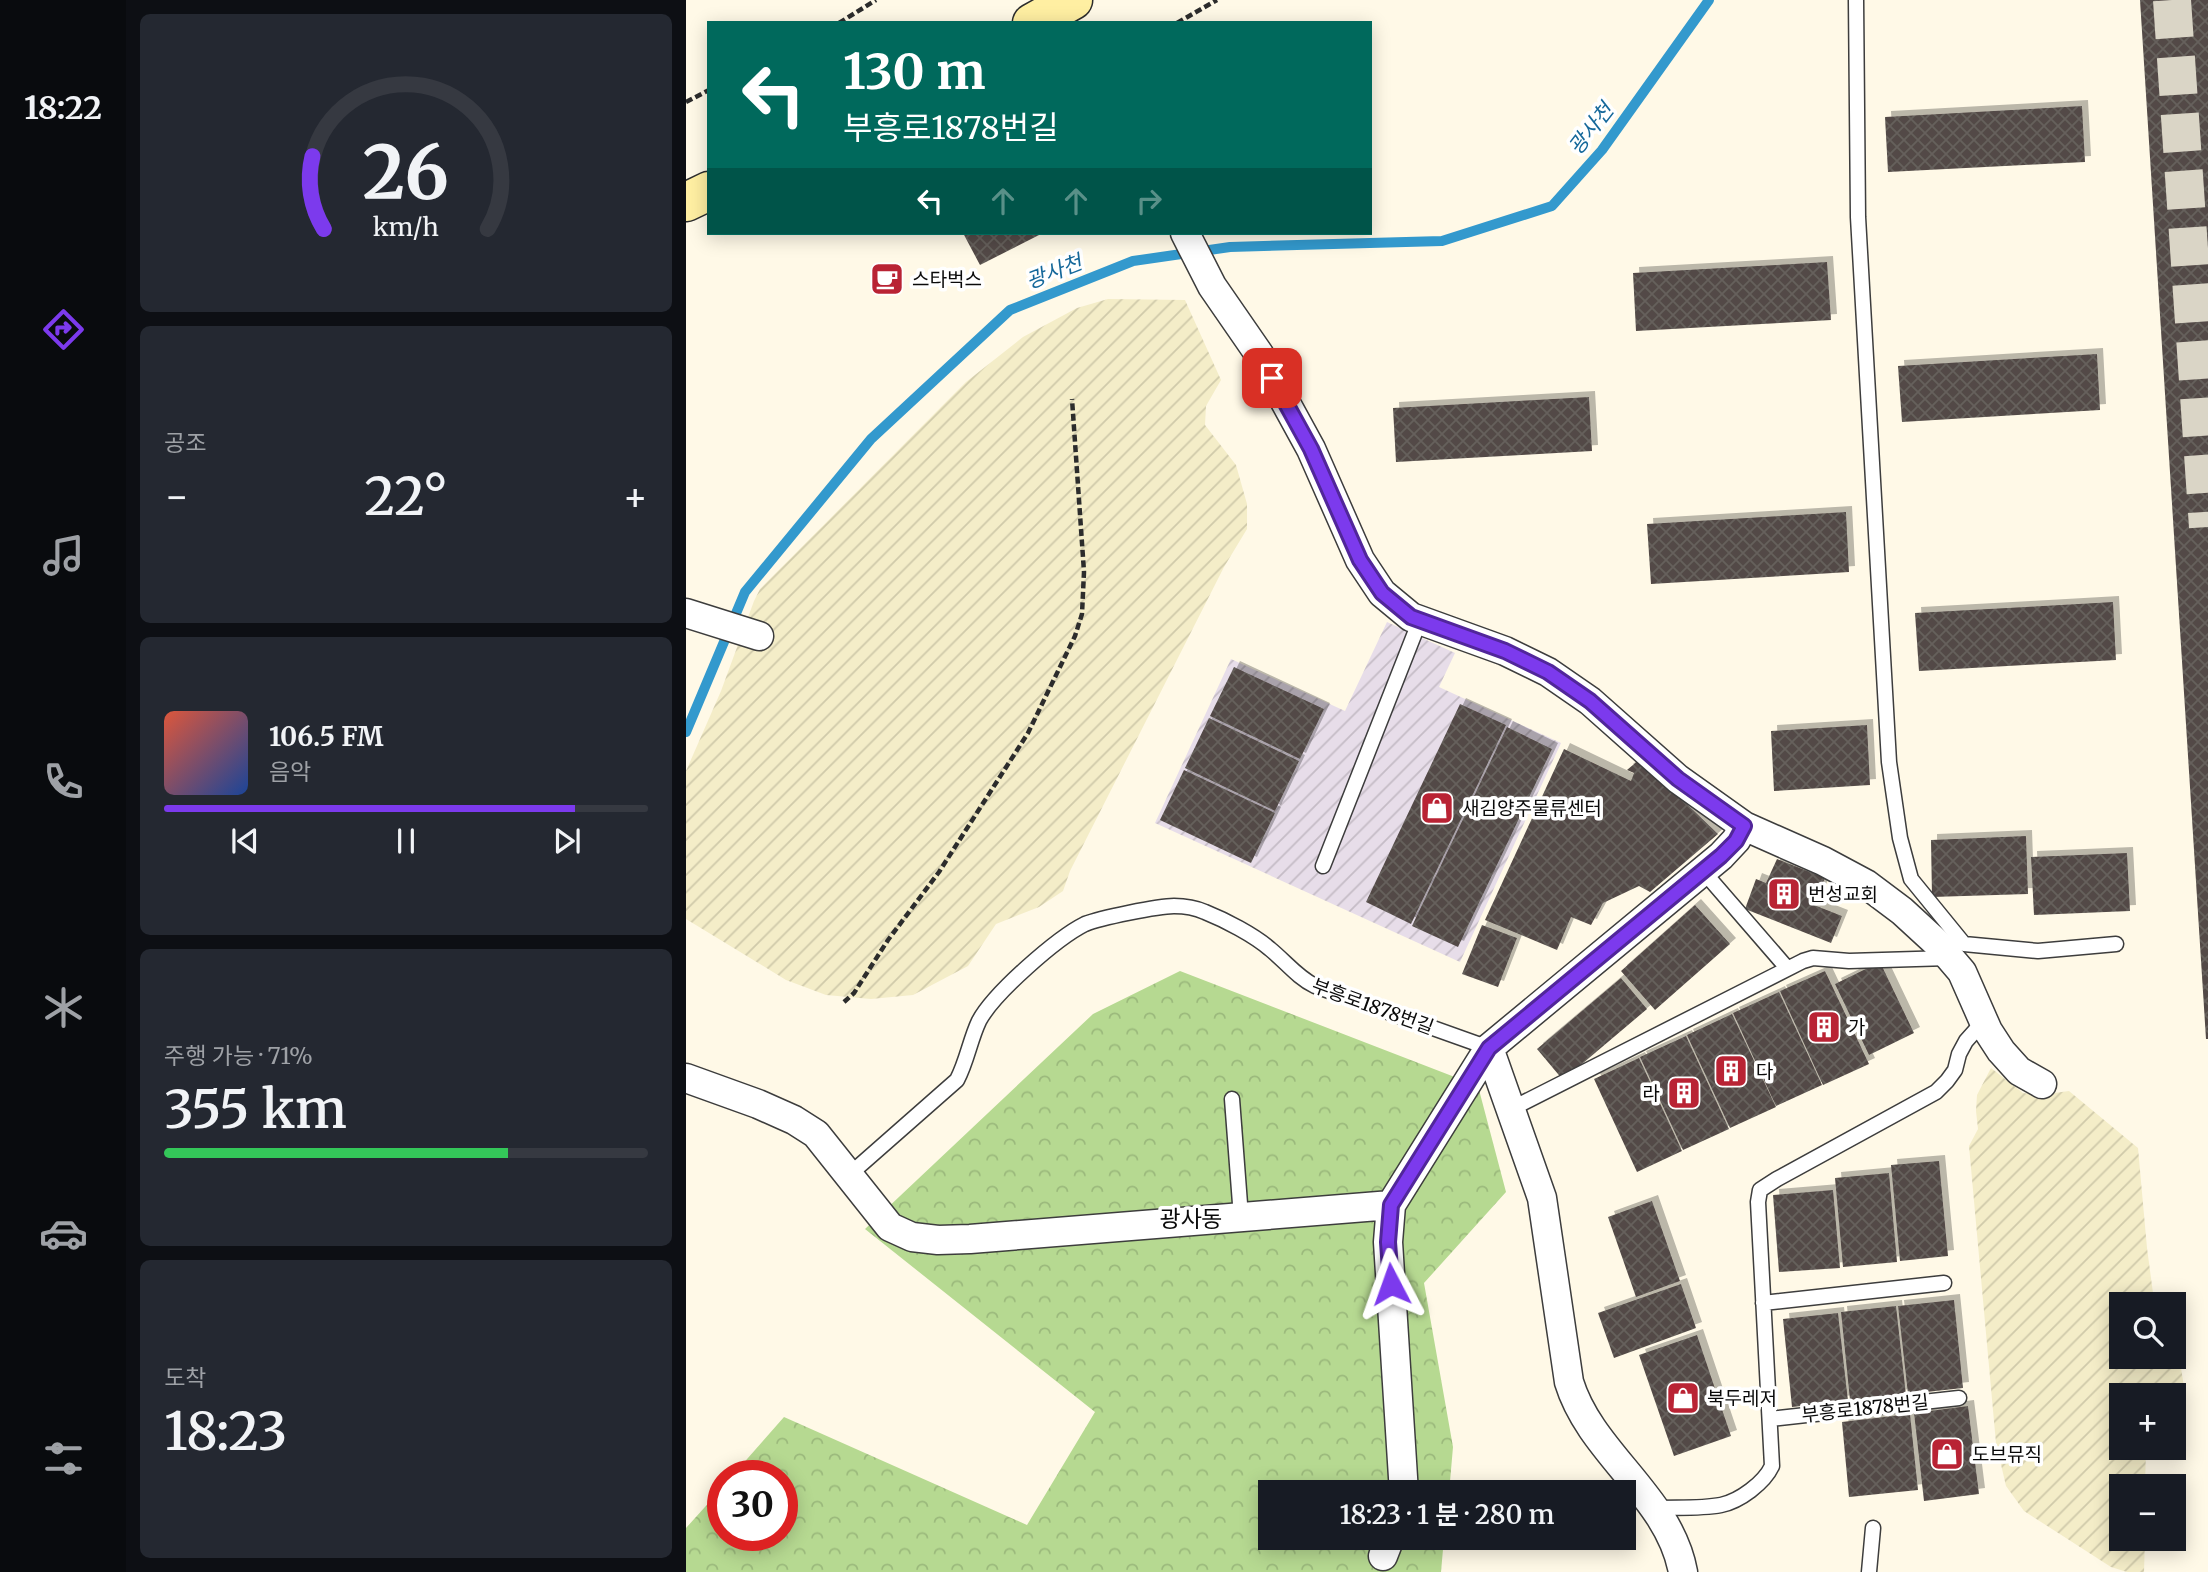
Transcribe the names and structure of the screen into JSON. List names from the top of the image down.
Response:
{
  "streets": {
    "lane": ["부흥로1878번길"]
  },
  "districts": ["광사동"],
  "water": ["광사천"],
  "places": {
    "cafe": ["스타벅스"],
    "shop": ["새김양주물류센터", "북두레저", "도브뮤직"],
    "building": [
      "번성교회",
      "가",
      "다",
      "라"
    ]
  },
  "page": {
    "tabs": "18:22",
    "turn": ["130 m", "부흥로1878번길"],
    "tile": [
      "공조",
      ["주행 가능 · 71%", "355 km"],
      ["도착", "18:23"]
    ],
    "heat": ["−", "22°", "+"],
    "song": ["106.5 FM", "음악"],
    "map_buttons": ["+", "−"],
    "limit": "30",
    "trip": "18:23 · 1 분 · 280 m",
    "gauge": ["26", "km/h"]
  }
}
